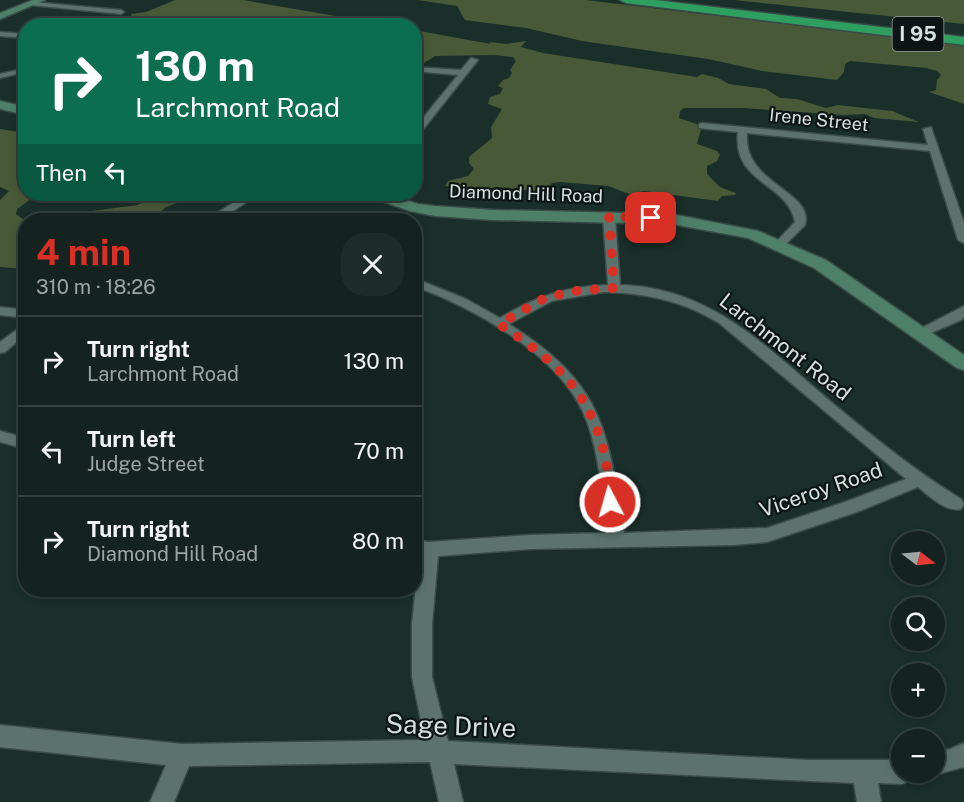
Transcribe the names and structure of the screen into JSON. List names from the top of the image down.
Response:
{
  "streets": {
    "highway": ["I 95"],
    "street": [
      "Irene Street",
      "Diamond Hill Road",
      "Larchmont Road",
      "Viceroy Road",
      "Sage Drive"
    ]
  },
  "crossings": [
    ["Larchmont Road", "Viceroy Road"]
  ],
  "north": "right",
  "page": {
    "turn": ["130 m", "Larchmont Road"],
    "then": "Then",
    "heading": ["4 min", "310 m · 18:26"],
    "list": [
      {
        "name": "Turn right",
        "note": "Larchmont Road",
        "value": "130 m"
      },
      {
        "name": "Turn left",
        "note": "Judge Street",
        "value": "70 m"
      },
      {
        "name": "Turn right",
        "note": "Diamond Hill Road",
        "value": "80 m"
      }
    ],
    "map_buttons": ["+", "−"]
  }
}
